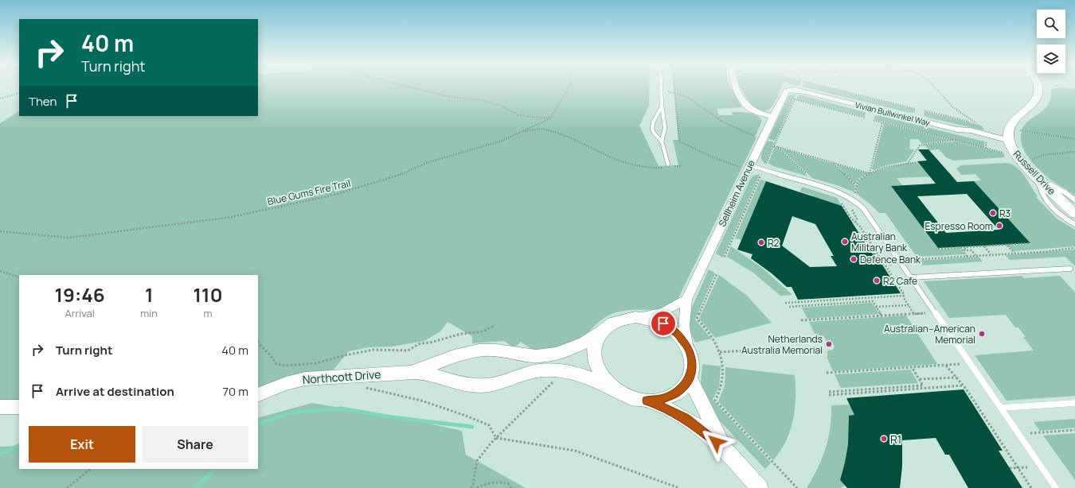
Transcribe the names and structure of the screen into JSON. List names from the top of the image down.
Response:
{
  "streets": {
    "street": [
      "Vivian Bullwinkel Way",
      "Russell Drive",
      "Sellheim Avenue",
      "Northcott Drive"
    ],
    "path": ["Blue Gums Fire Trail"]
  },
  "crossings": [
    ["Vivian Bullwinkel Way", "Russell Drive"],
    ["Vivian Bullwinkel Way", "Sellheim Avenue"],
    ["Sellheim Avenue", "Northcott Drive"]
  ],
  "places": [
    "R3",
    "Espresso Room",
    "Australian Military Bank",
    "R2",
    "Defence Bank",
    "R2 Cafe",
    "Australian–American Memorial",
    "Netherlands Australia Memorial",
    "R1"
  ],
  "page": {
    "turn": ["40 m", "Turn right"],
    "then": "Then",
    "eta": [
      "19:46",
      "Arrival",
      "1",
      "min",
      "110",
      "m"
    ],
    "list": [
      {
        "name": "Turn right",
        "value": "40 m"
      },
      {
        "name": "Arrive at destination",
        "value": "70 m"
      }
    ],
    "buttons": ["Exit", "Share"]
  }
}
